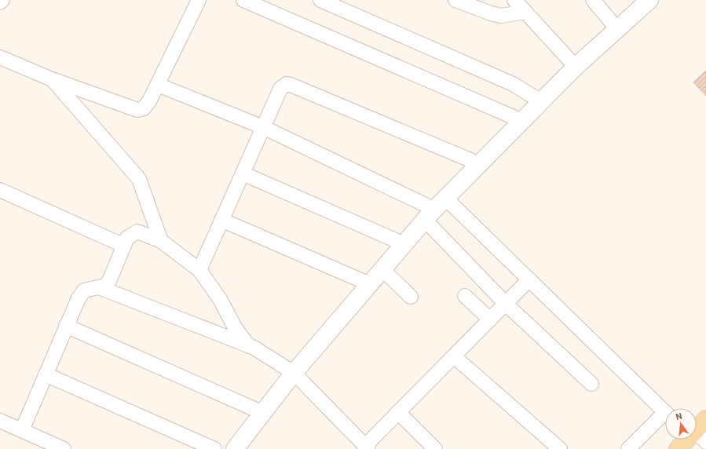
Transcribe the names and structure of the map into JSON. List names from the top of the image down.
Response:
{
  "north": "top"
}
